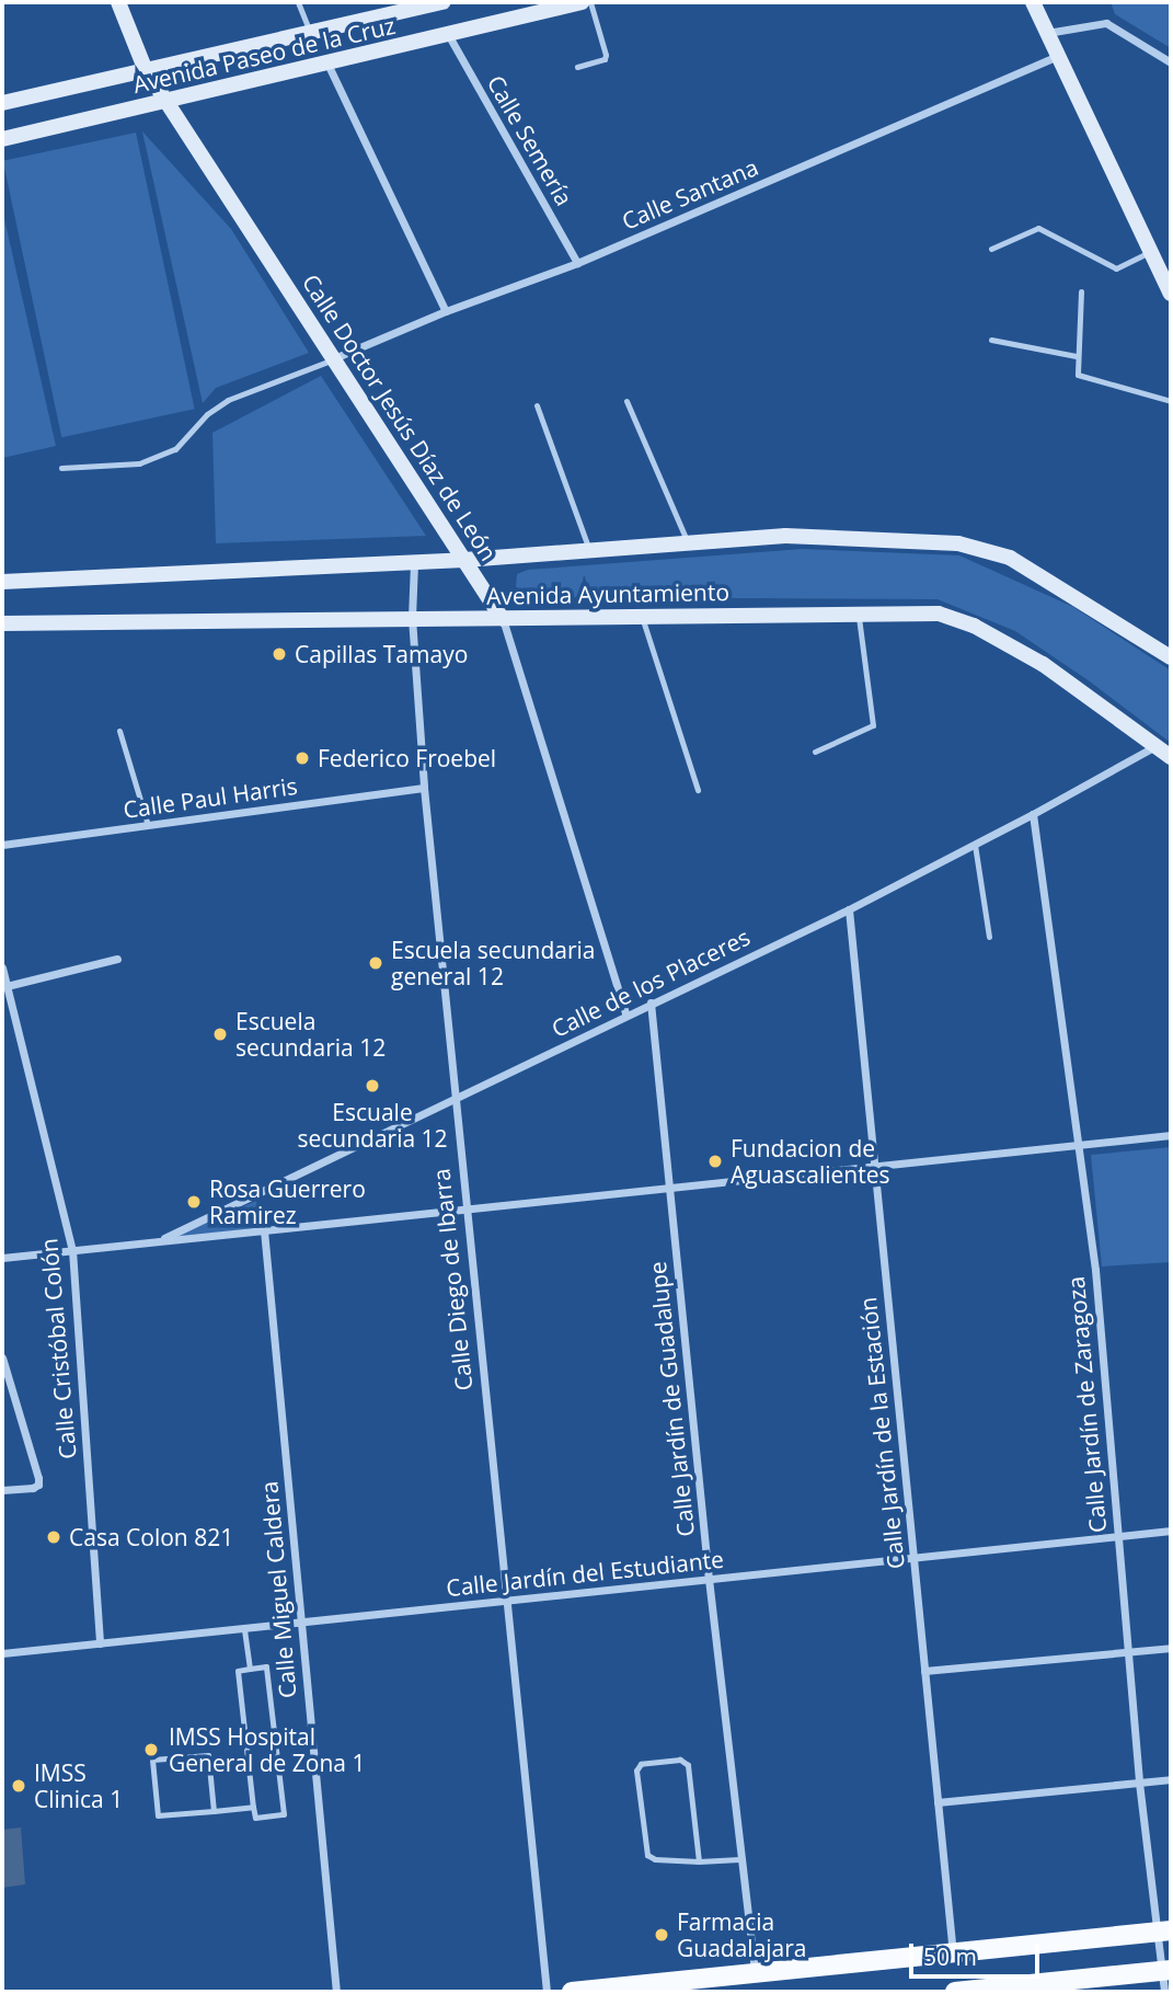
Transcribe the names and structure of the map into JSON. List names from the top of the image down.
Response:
{
  "streets": {
    "main road": ["Avenida Paseo de la Cruz", "Calle Doctor Jesús Díaz de León", "Avenida Ayuntamiento"],
    "street": [
      "Calle Semería",
      "Calle Santana",
      "Calle Paul Harris",
      "Calle de los Placeres",
      "Calle Diego de Ibarra",
      "Calle Cristóbal Colón",
      "Calle Jardín de Guadalupe",
      "Calle Jardín de Zaragoza",
      "Calle Jardín de la Estación",
      "Calle Jardín del Estudiante",
      "Calle Miguel Caldera"
    ]
  },
  "crossings": [
    ["Avenida Paseo de la Cruz", "Calle Semería"],
    ["Avenida Paseo de la Cruz", "Calle Doctor Jesús Díaz de León"],
    ["Calle Semería", "Calle Santana"],
    ["Calle Santana", "Calle Doctor Jesús Díaz de León"],
    ["Calle Doctor Jesús Díaz de León", "Avenida Ayuntamiento"],
    ["Calle Doctor Jesús Díaz de León", "Calle de los Placeres"],
    ["Avenida Ayuntamiento", "Calle de los Placeres"],
    ["Avenida Ayuntamiento", "Calle Diego de Ibarra"],
    ["Calle Paul Harris", "Calle Diego de Ibarra"],
    ["Calle de los Placeres", "Calle Diego de Ibarra"],
    ["Calle de los Placeres", "Calle Jardín de Guadalupe"],
    ["Calle de los Placeres", "Calle Jardín de Zaragoza"],
    ["Calle de los Placeres", "Calle Jardín de la Estación"],
    ["Calle Diego de Ibarra", "Calle Jardín del Estudiante"],
    ["Calle Cristóbal Colón", "Calle Jardín del Estudiante"],
    ["Calle Jardín de Guadalupe", "Calle Jardín del Estudiante"],
    ["Calle Jardín de Zaragoza", "Calle Jardín del Estudiante"],
    ["Calle Jardín de la Estación", "Calle Jardín del Estudiante"],
    ["Calle Jardín del Estudiante", "Calle Miguel Caldera"]
  ],
  "places": [
    "Capillas Tamayo",
    "Federico Froebel",
    "Escuela secundaria general 12",
    "Escuela secundaria 12",
    "Escuale secundaria 12",
    "Fundacion de Aguascalientes",
    "Rosa Guerrero Ramirez",
    "Casa Colon 821",
    "IMSS Hospital General de Zona 1",
    "IMSS Clinica 1",
    "Farmacia Guadalajara"
  ],
  "scale_bar": "50 m"
}
